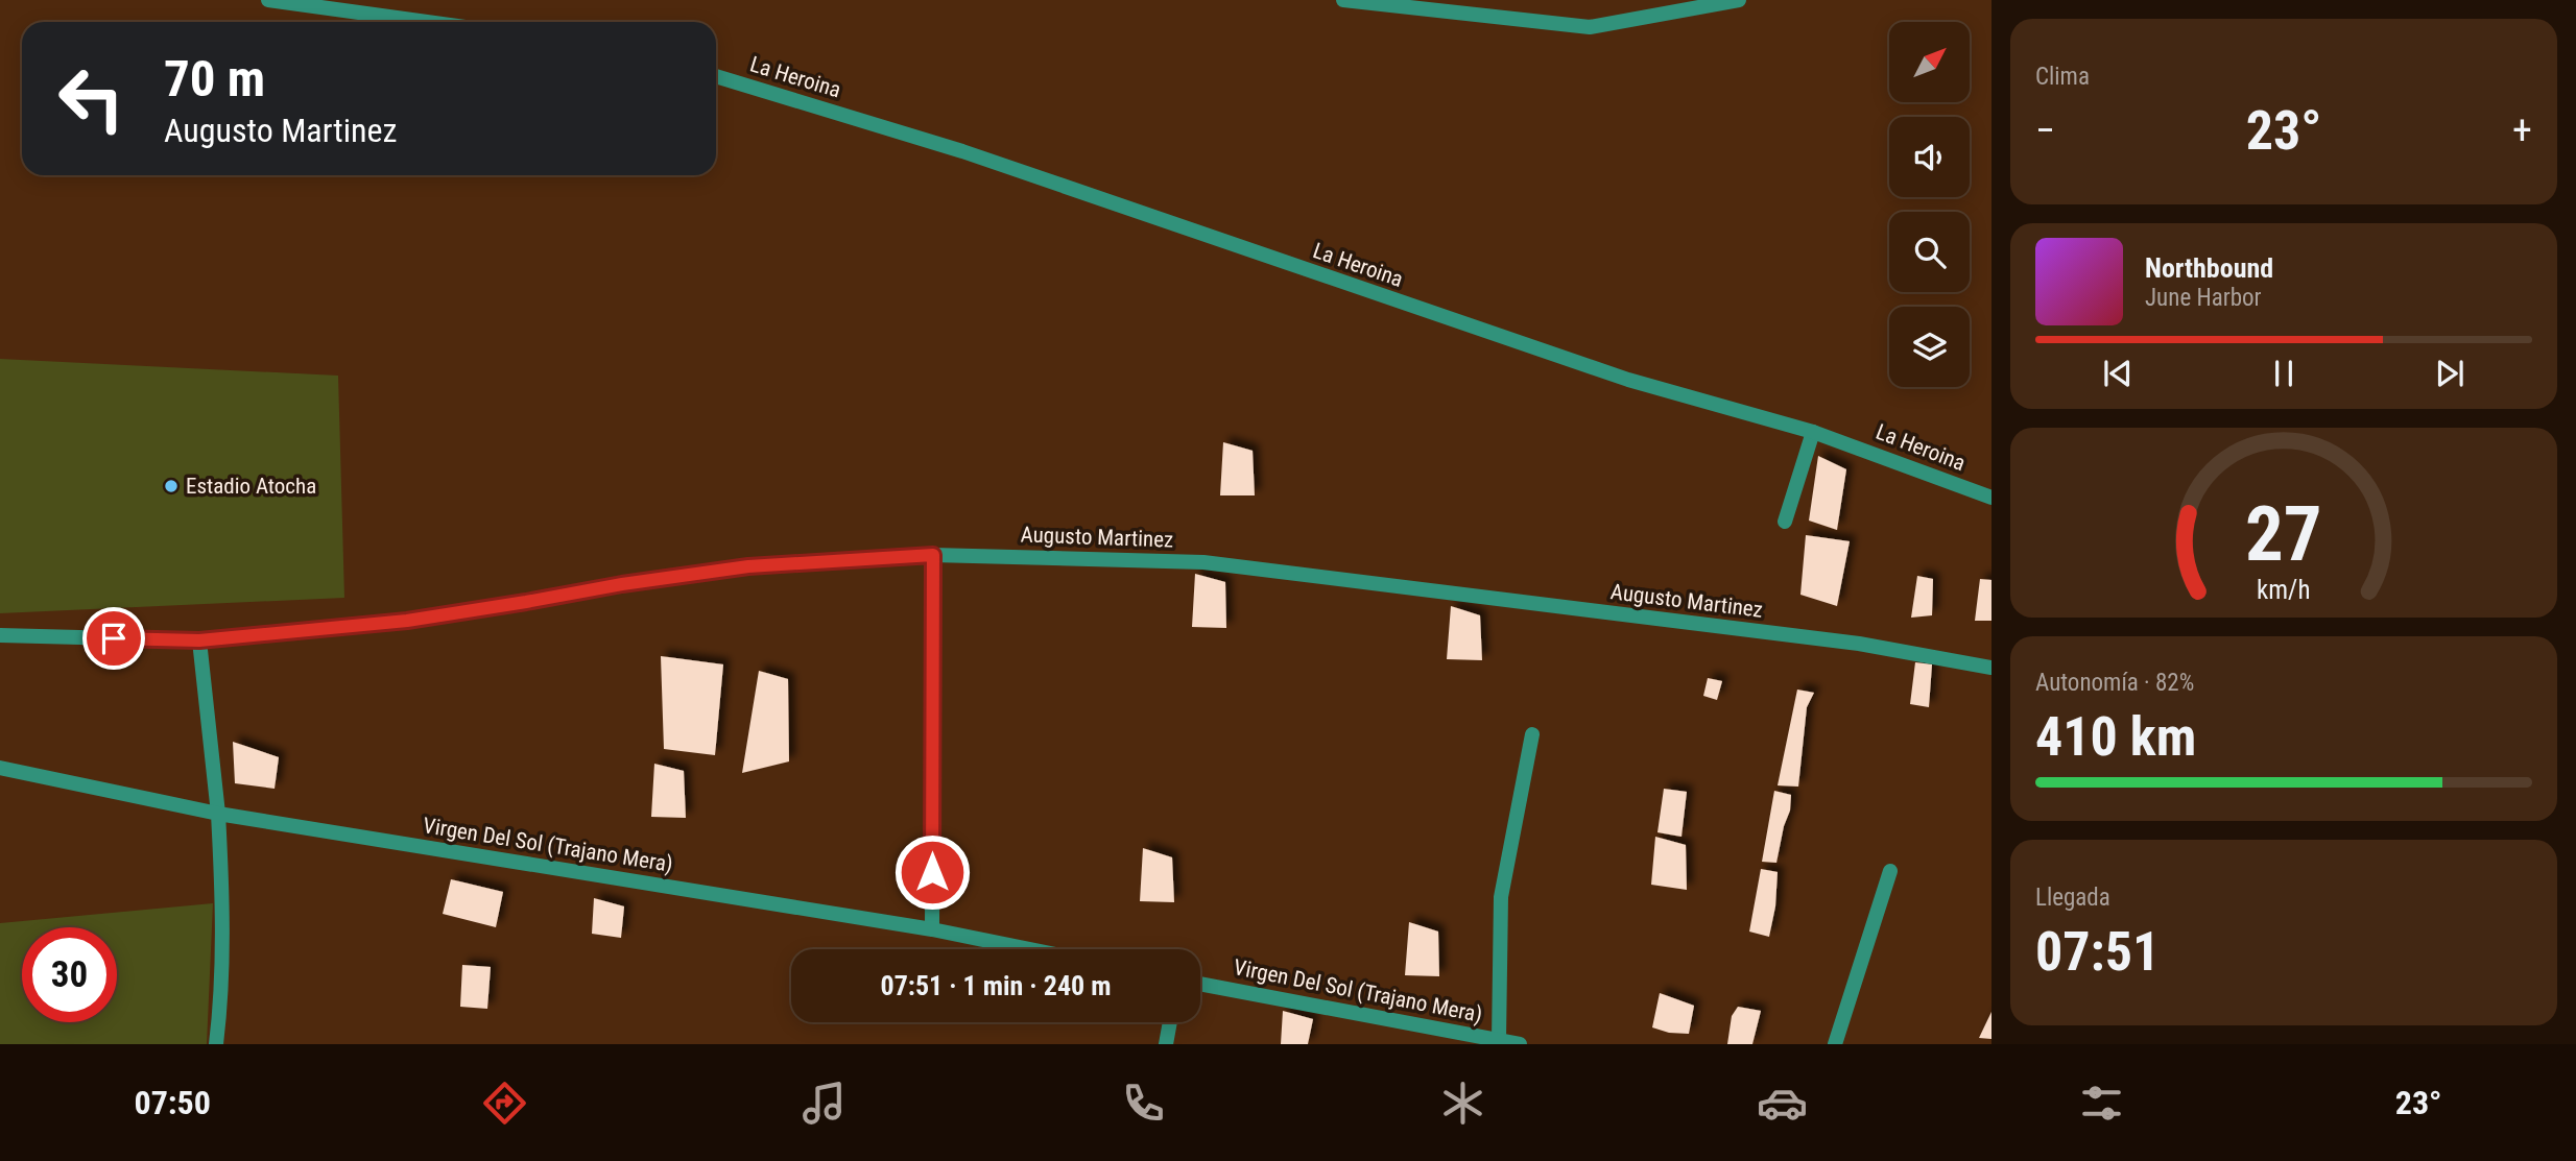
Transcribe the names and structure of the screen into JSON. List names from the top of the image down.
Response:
{
  "streets": {
    "street": ["La Heroina", "Augusto Martinez", "Virgen Del Sol (Trajano Mera)"]
  },
  "places": ["Estadio Atocha"],
  "north": "top right",
  "page": {
    "tile": [
      "Clima",
      ["Autonomía · 82%", "410 km"],
      ["Llegada", "07:51"]
    ],
    "turn": ["70 m", "Augusto Martinez"],
    "heat": ["−", "23°", "+"],
    "song": ["Northbound", "June Harbor"],
    "limit": "30",
    "trip": "07:51 · 1 min · 240 m",
    "tabs": ["07:50", "23°"],
    "gauge": ["27", "km/h"]
  }
}
